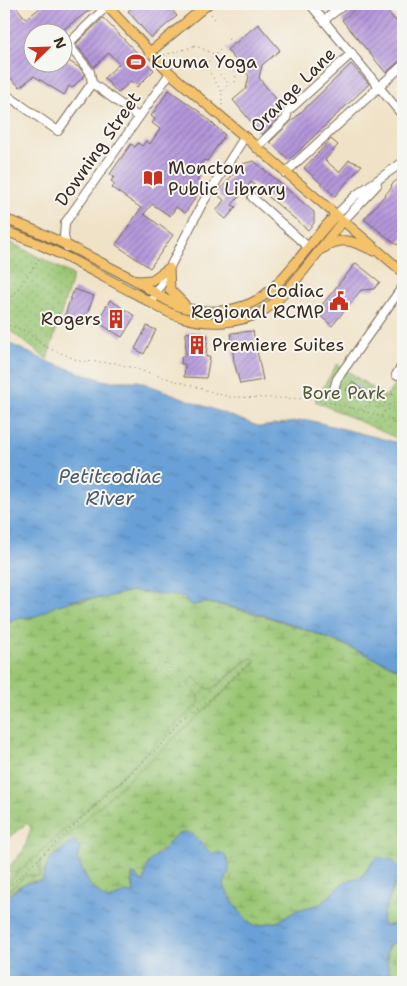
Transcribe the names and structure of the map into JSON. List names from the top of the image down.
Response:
{
  "streets": {
    "street": ["Orange Lane", "Downing Street"]
  },
  "water": ["Petitcodiac River"],
  "parks": ["Bore Park"],
  "places": {
    "sports": ["Kuuma Yoga"],
    "library": ["Moncton Public Library"],
    "public building": ["Codiac Regional RCMP"],
    "building": ["Rogers", "Premiere Suites"]
  },
  "north": "top right"
}
